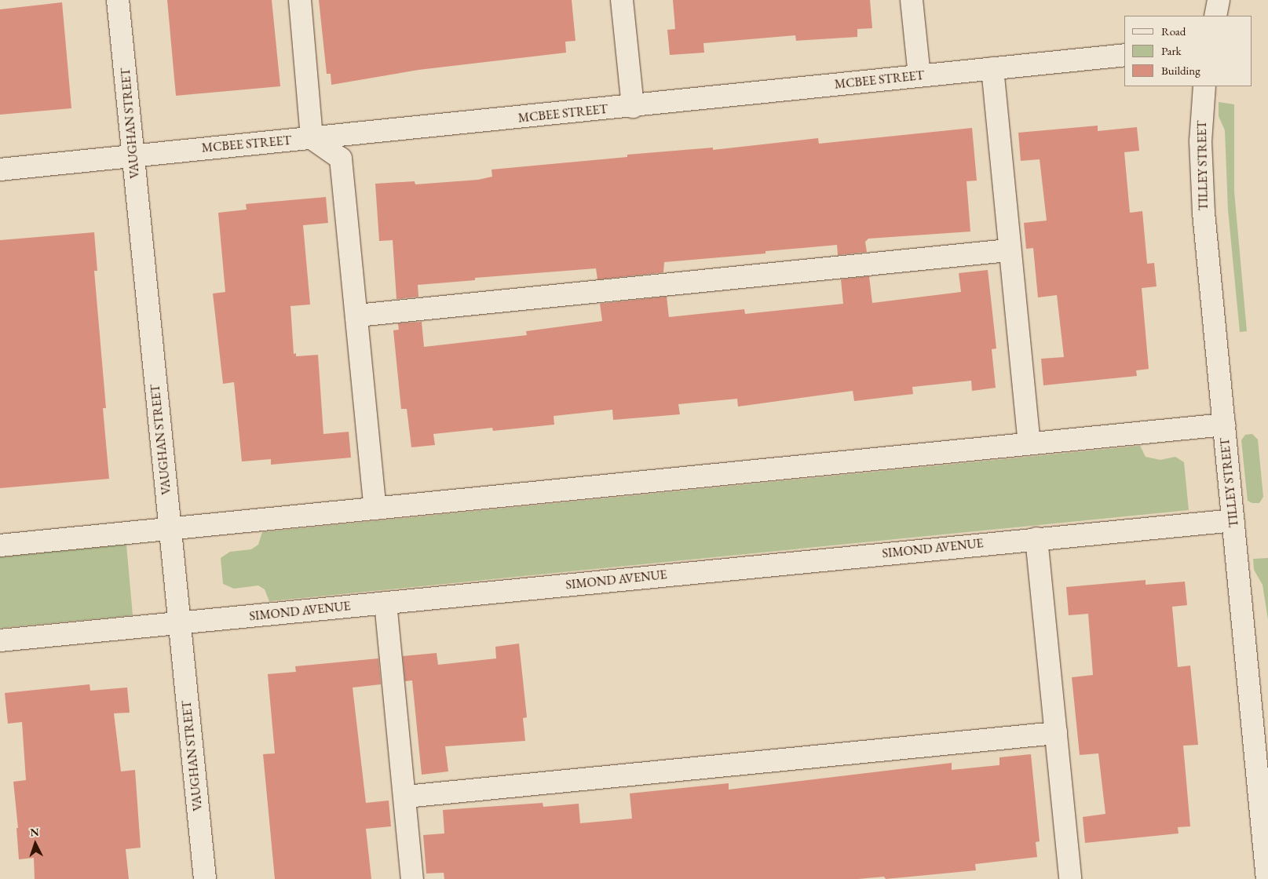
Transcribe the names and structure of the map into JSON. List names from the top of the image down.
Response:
{
  "streets": {
    "street": [
      "MCBEE STREET",
      "VAUGHAN STREET",
      "TILLEY STREET",
      "SIMOND AVENUE"
    ]
  },
  "crossings": [
    ["MCBEE STREET", "VAUGHAN STREET"],
    ["VAUGHAN STREET", "SIMOND AVENUE"],
    ["TILLEY STREET", "SIMOND AVENUE"]
  ],
  "legend": ["Road", "Park", "Building"],
  "north": "top"
}
